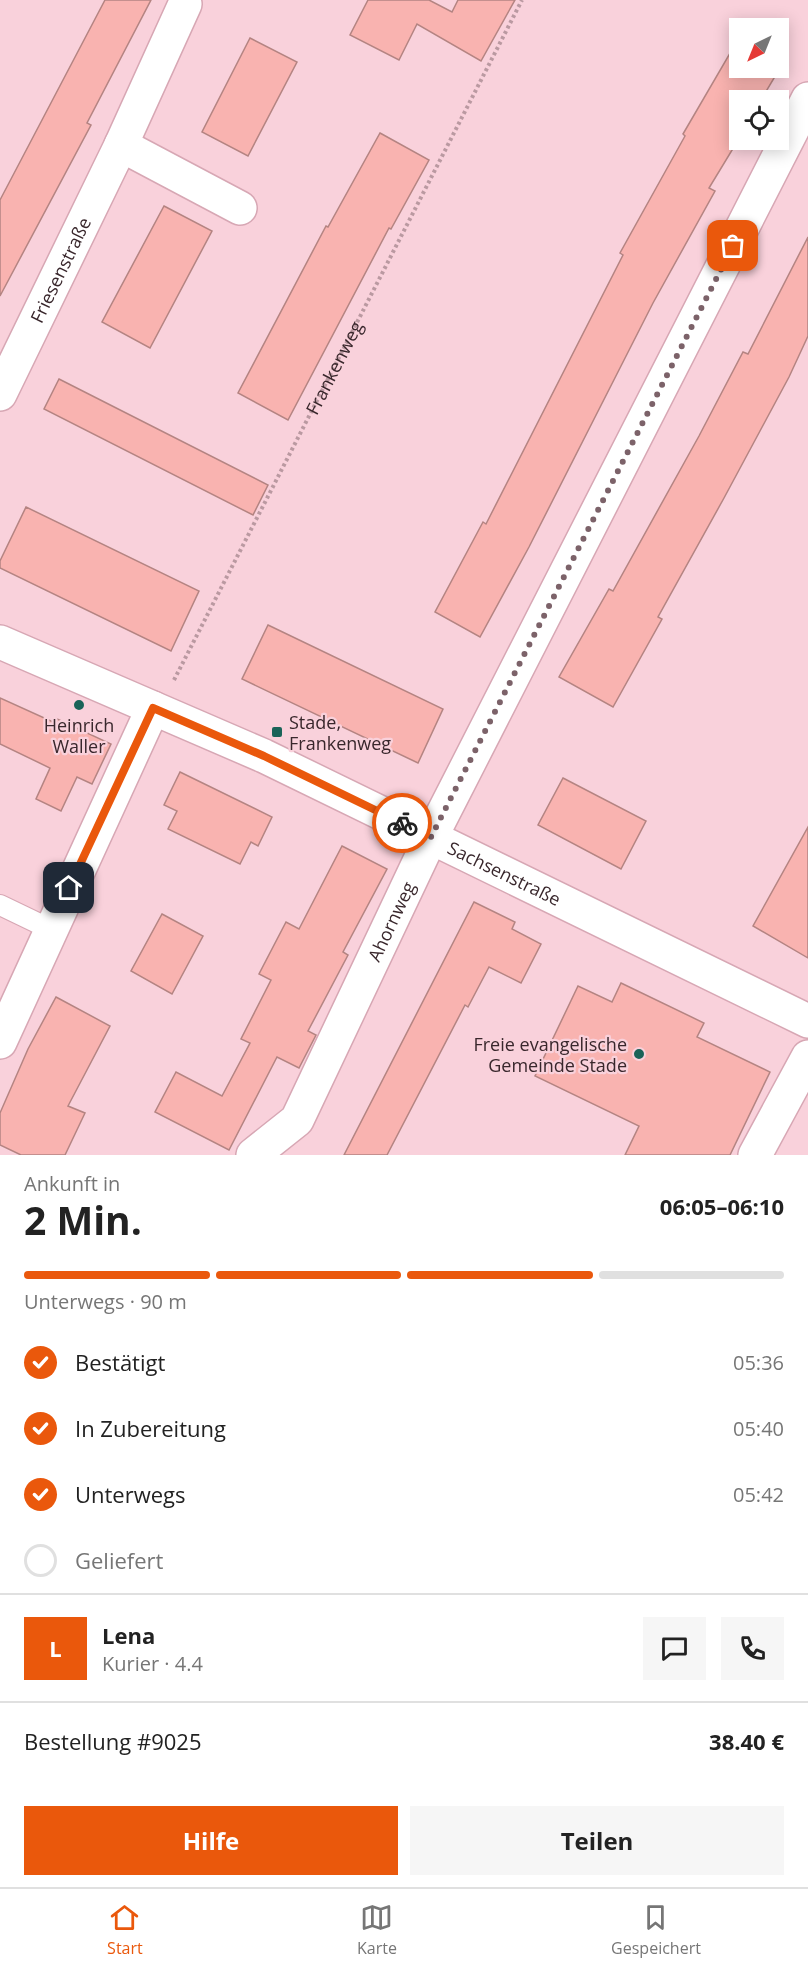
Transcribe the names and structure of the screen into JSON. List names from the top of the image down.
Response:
{
  "streets": {
    "street": ["Friesenstraße", "Sachsenstraße", "Ahornweg"],
    "path": ["Frankenweg"]
  },
  "crossings": [
    ["Frankenweg", "Sachsenstraße"],
    ["Sachsenstraße", "Ahornweg"]
  ],
  "places": {
    "other": ["Heinrich Waller", "Freie evangelische Gemeinde Stade"],
    "transit": ["Stade, Frankenweg"]
  },
  "north": "bottom left",
  "page": {
    "heading": ["2 Min.", "Ankunft in", "06:05–06:10"],
    "panel": [
      "Lena",
      "Kurier · 4.4",
      "Bestellung #9025",
      "38.40 €"
    ],
    "bar": "Unterwegs · 90 m",
    "list": [
      ["Bestätigt", "05:36"],
      ["In Zubereitung", "05:40"],
      ["Unterwegs", "05:42"],
      "Geliefert"
    ],
    "round": "L",
    "buttons": ["Hilfe", "Teilen"],
    "tabs": ["Start", "Karte", "Gespeichert"]
  }
}
